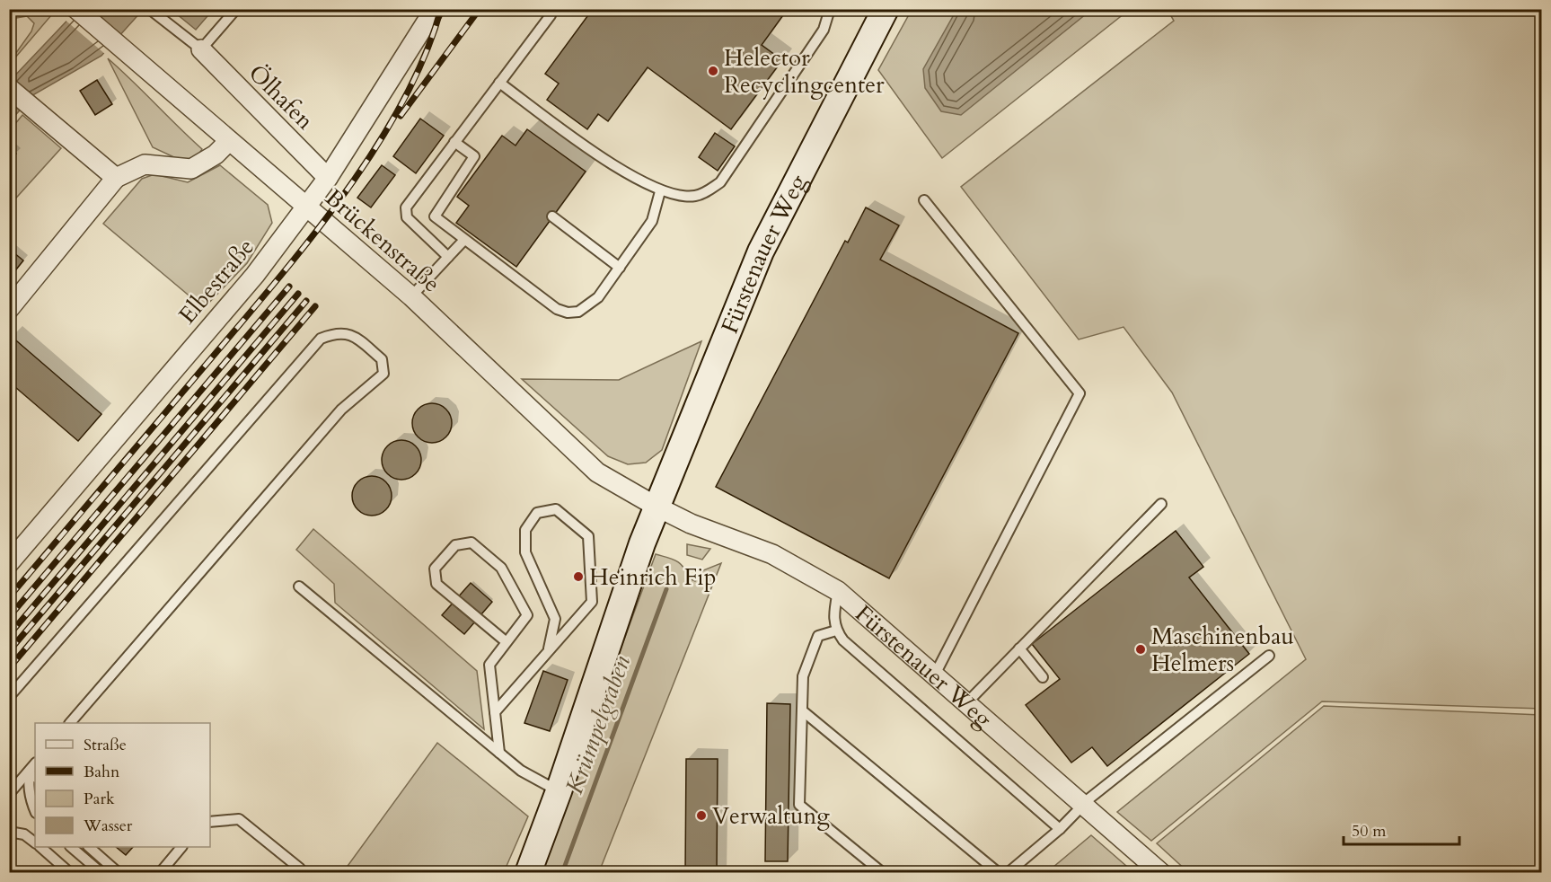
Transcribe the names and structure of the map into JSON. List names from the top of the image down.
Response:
{
  "streets": {
    "street": [
      "Ölhafen",
      "Brückenstraße",
      "Fürstenauer Weg",
      "Elbestraße"
    ]
  },
  "crossings": [
    ["Ölhafen", "Elbestraße"],
    ["Brückenstraße", "Fürstenauer Weg"],
    ["Brückenstraße", "Elbestraße"]
  ],
  "water": ["Krümpelgraben"],
  "places": [
    "Helector Recyclingcenter",
    "Heinrich Fip",
    "Maschinenbau Helmers",
    "Verwaltung"
  ],
  "legend": [
    "Straße",
    "Bahn",
    "Park",
    "Wasser"
  ],
  "scale_bar": "50 m"
}
